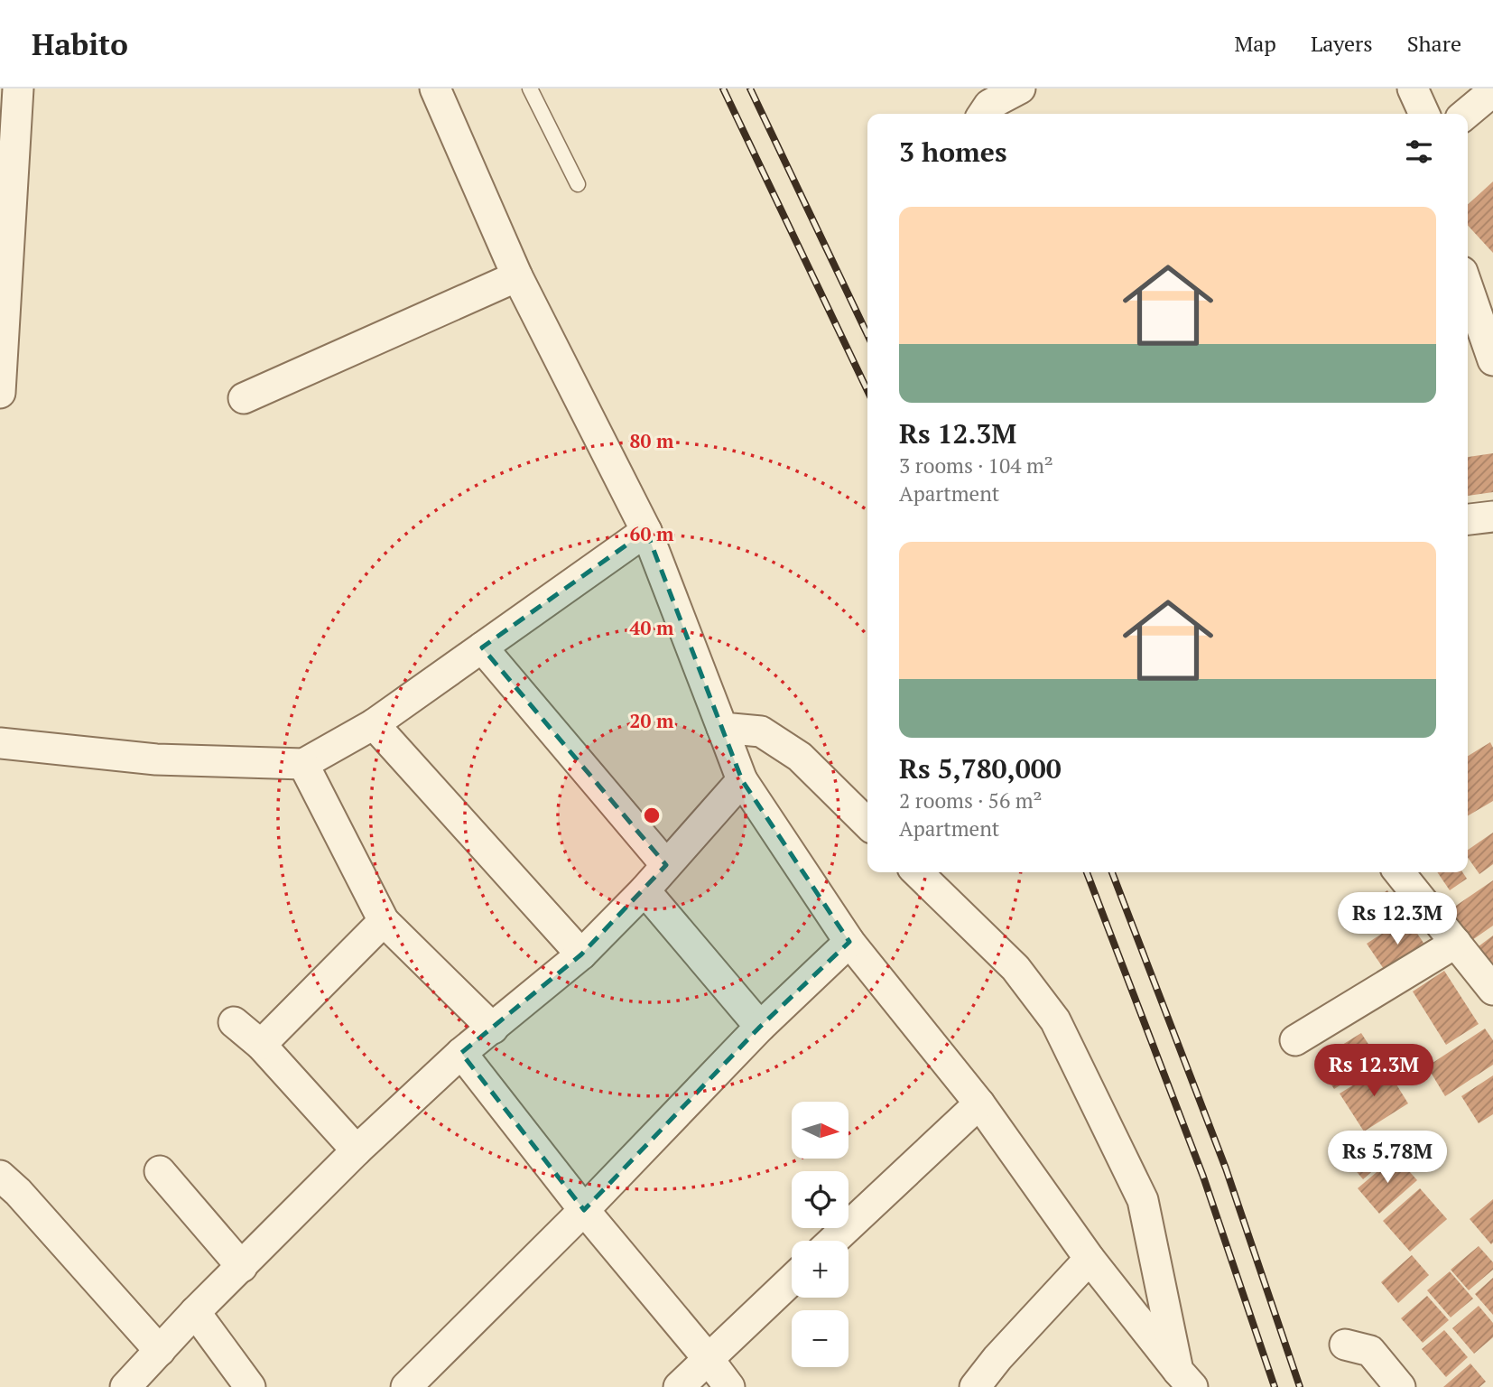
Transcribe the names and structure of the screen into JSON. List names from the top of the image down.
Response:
{
  "north": "right",
  "page": {
    "header": "Habito",
    "nav": ["Map", "Layers", "Share"],
    "heading": "3 homes",
    "list": [
      {
        "name": "Rs 12.3M",
        "note": "3 rooms · 104 m² · Apartment"
      },
      {
        "name": "Rs 5,780,000",
        "note": "2 rooms · 56 m² · Apartment"
      }
    ],
    "price": ["Rs 12.3M", "Rs 12.3M", "Rs 5.78M"],
    "map_buttons": ["+", "−"]
  },
  "rings": [
    "80 m",
    "60 m",
    "40 m",
    "20 m"
  ]
}
